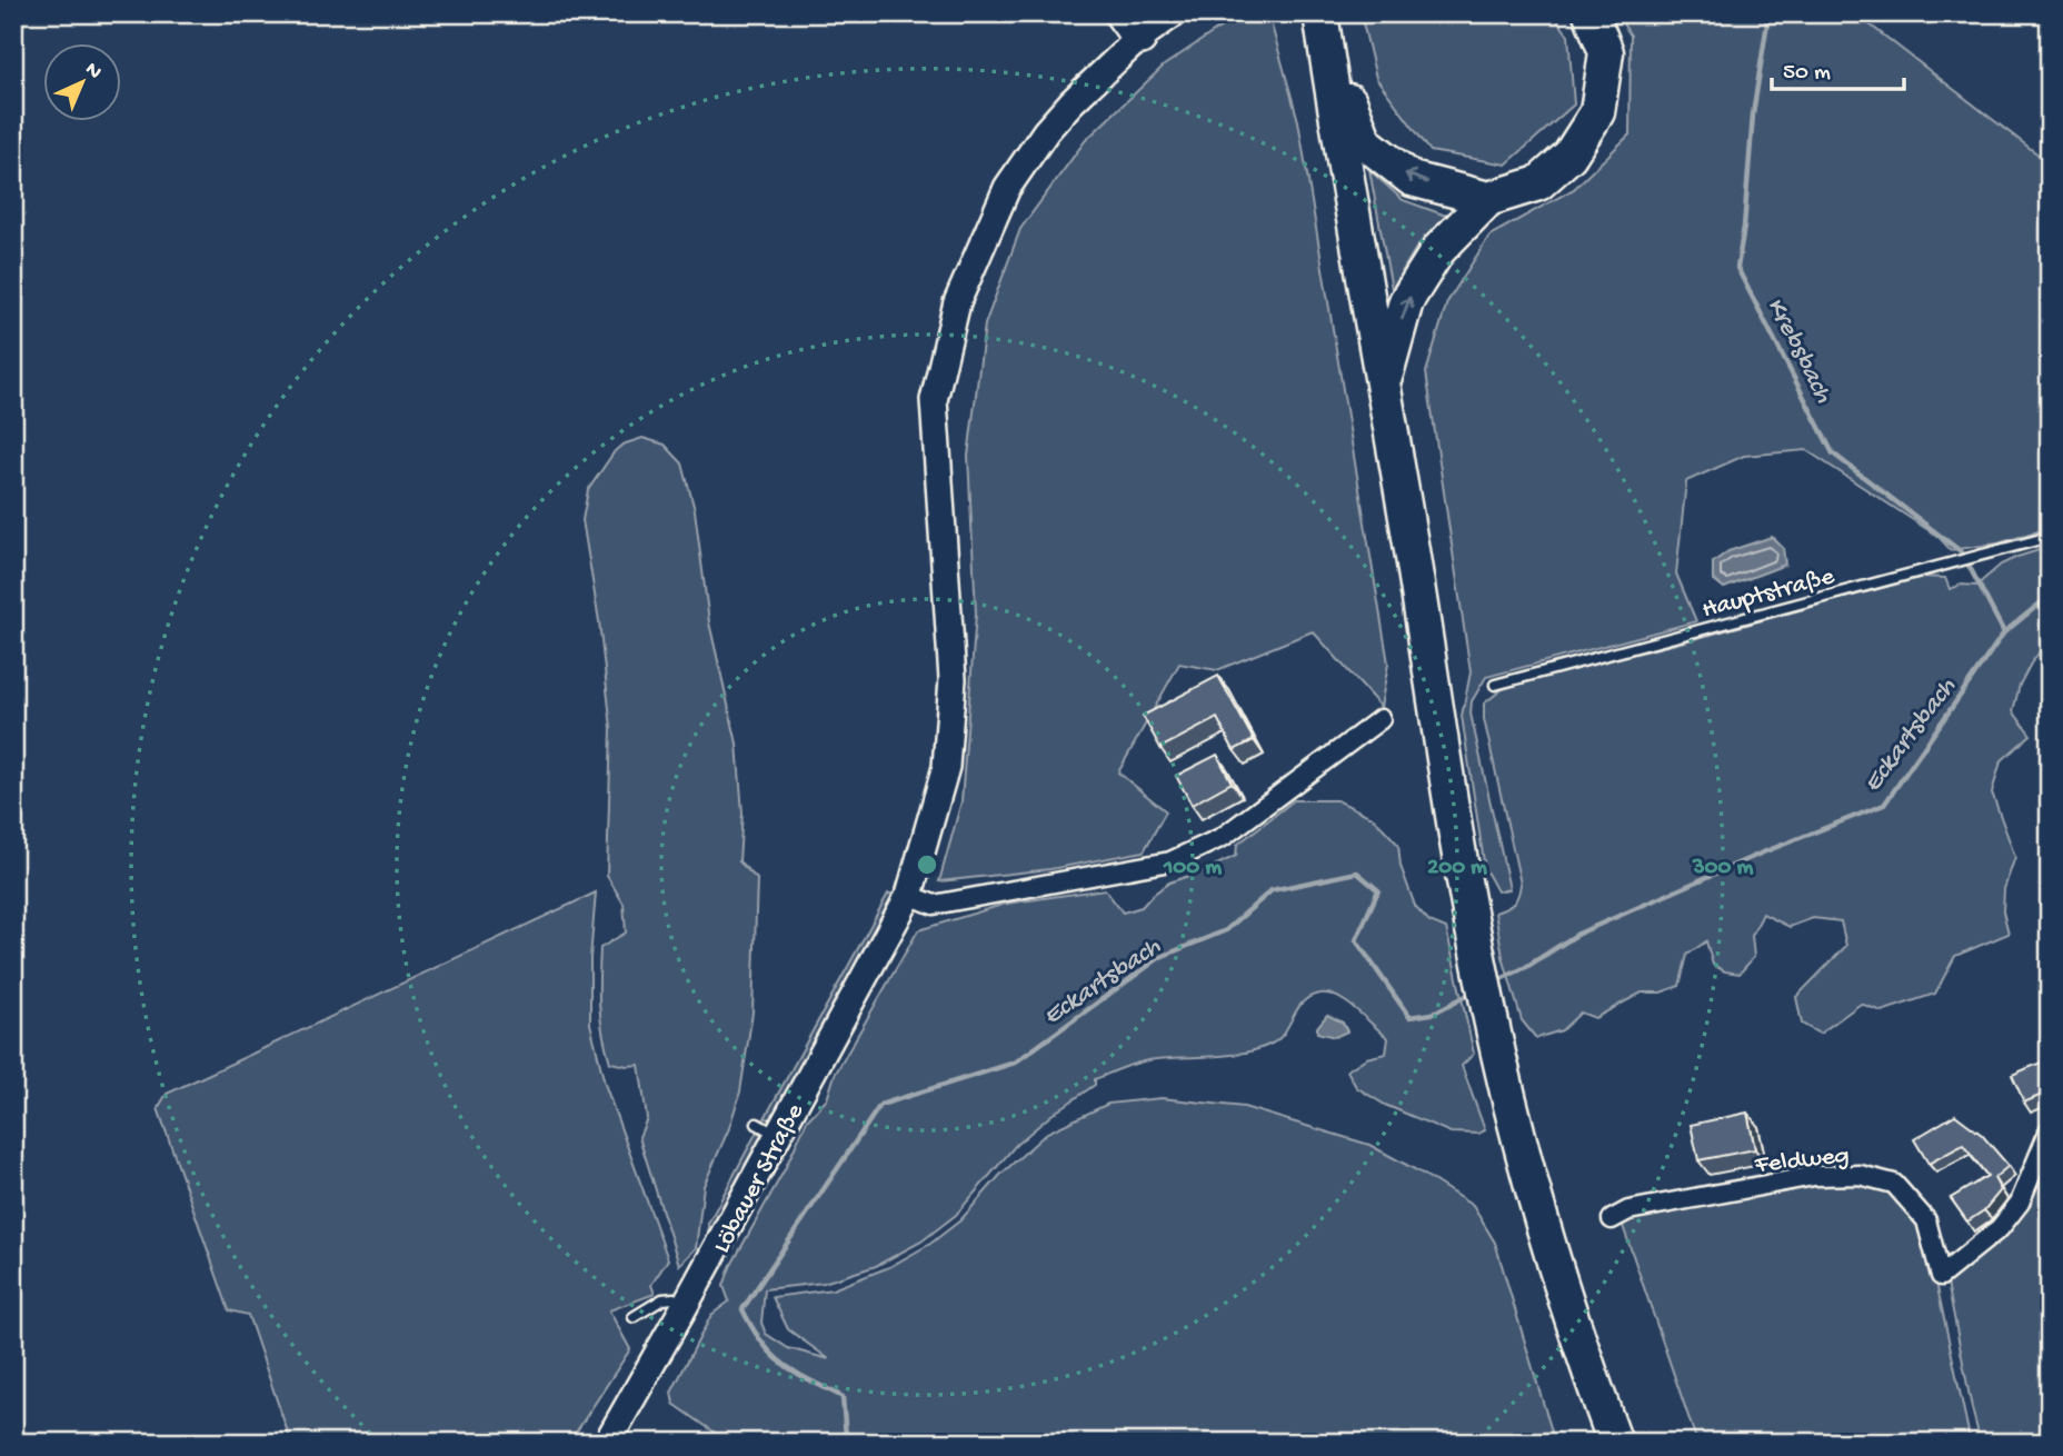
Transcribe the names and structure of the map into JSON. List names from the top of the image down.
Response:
{
  "streets": {
    "main road": ["Löbauer Straße"],
    "street": ["Feldweg"],
    "lane": ["Hauptstraße"]
  },
  "water": ["Krebsbach", "Eckartsbach"],
  "scale_bar": "50 m",
  "north": "top right",
  "rings": ["100 m", "200 m", "300 m"]
}
